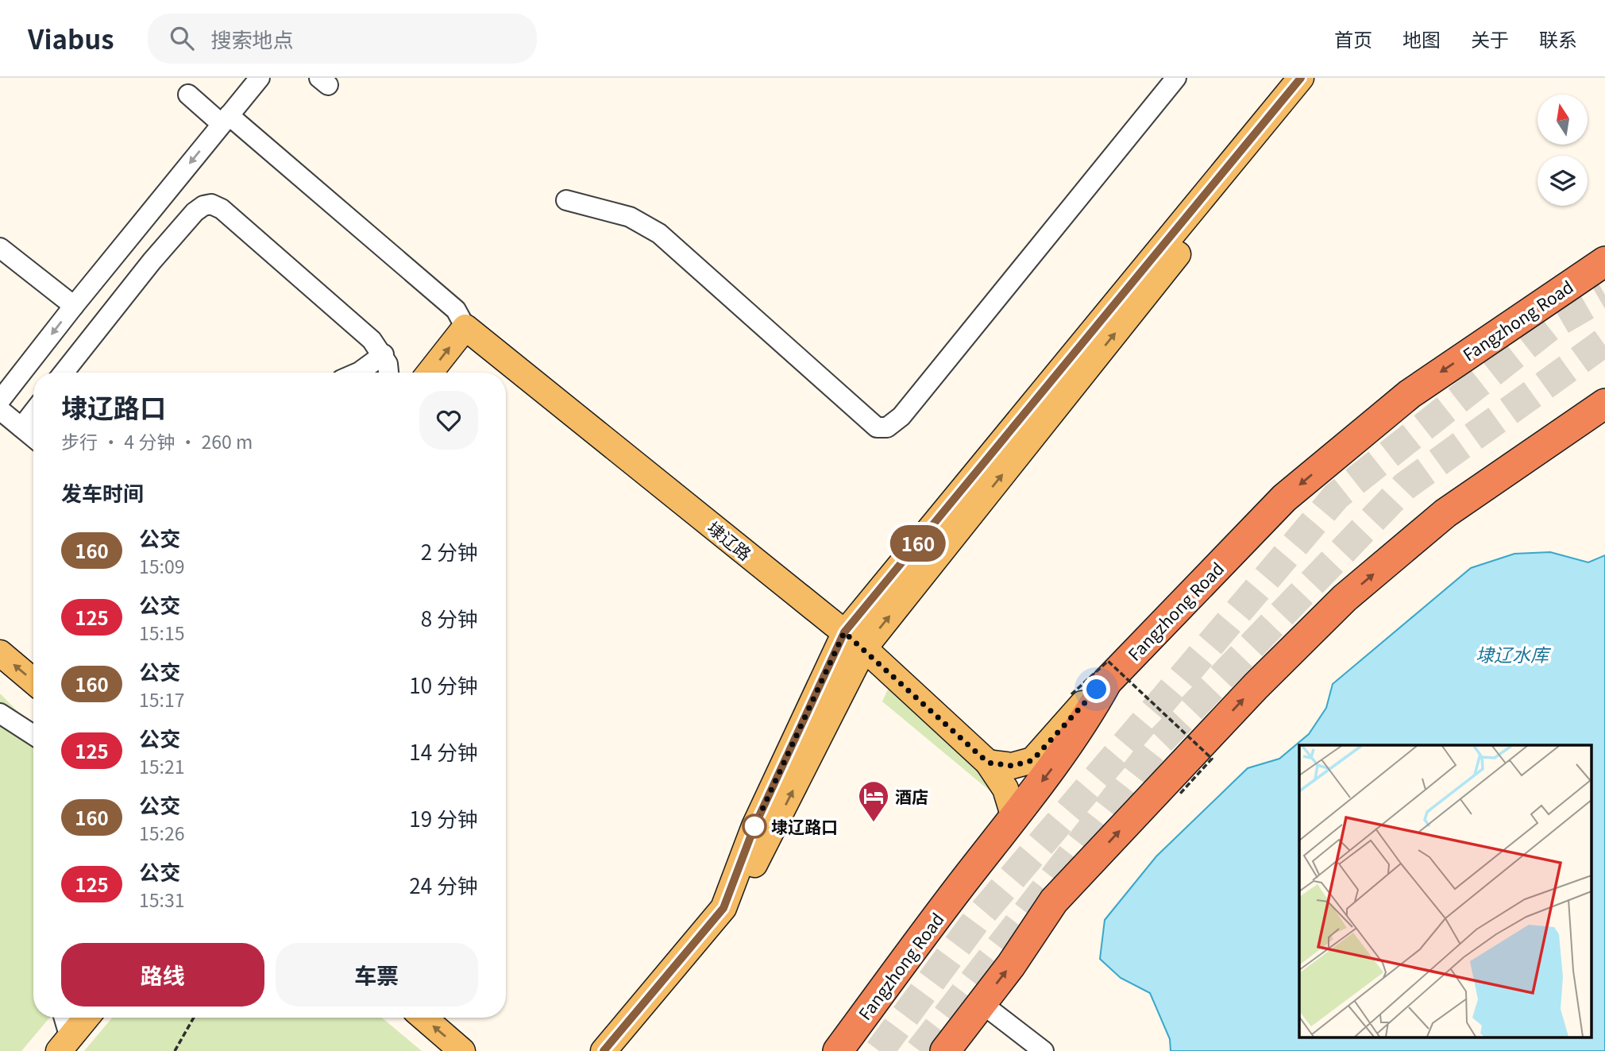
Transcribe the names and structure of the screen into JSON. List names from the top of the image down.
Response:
{
  "streets": {
    "highway": ["Fangzhong Road"],
    "main road": ["埭辽路"]
  },
  "crossings": [
    ["Fangzhong Road", "埭辽路"]
  ],
  "water": ["埭辽水库"],
  "places": {
    "hotel": ["酒店"],
    "other": ["埭辽路口"]
  },
  "lines": ["bus line 160"],
  "north": "top",
  "page": {
    "header": "Viabus",
    "search": "搜索地点",
    "nav": [
      "首页",
      "地图",
      "关于",
      "联系"
    ],
    "on_map": "160",
    "heading": [
      ["埭辽路口", "步行 · 4 分钟 · 260 m"],
      "发车时间"
    ],
    "list": [
      {
        "mark": "160",
        "name": "公交",
        "note": "15:09",
        "value": "2 分钟"
      },
      {
        "mark": "125",
        "name": "公交",
        "note": "15:15",
        "value": "8 分钟"
      },
      {
        "mark": "160",
        "name": "公交",
        "note": "15:17",
        "value": "10 分钟"
      },
      {
        "mark": "125",
        "name": "公交",
        "note": "15:21",
        "value": "14 分钟"
      },
      {
        "mark": "160",
        "name": "公交",
        "note": "15:26",
        "value": "19 分钟"
      },
      {
        "mark": "125",
        "name": "公交",
        "note": "15:31",
        "value": "24 分钟"
      }
    ],
    "buttons": ["路线", "车票"]
  }
}
